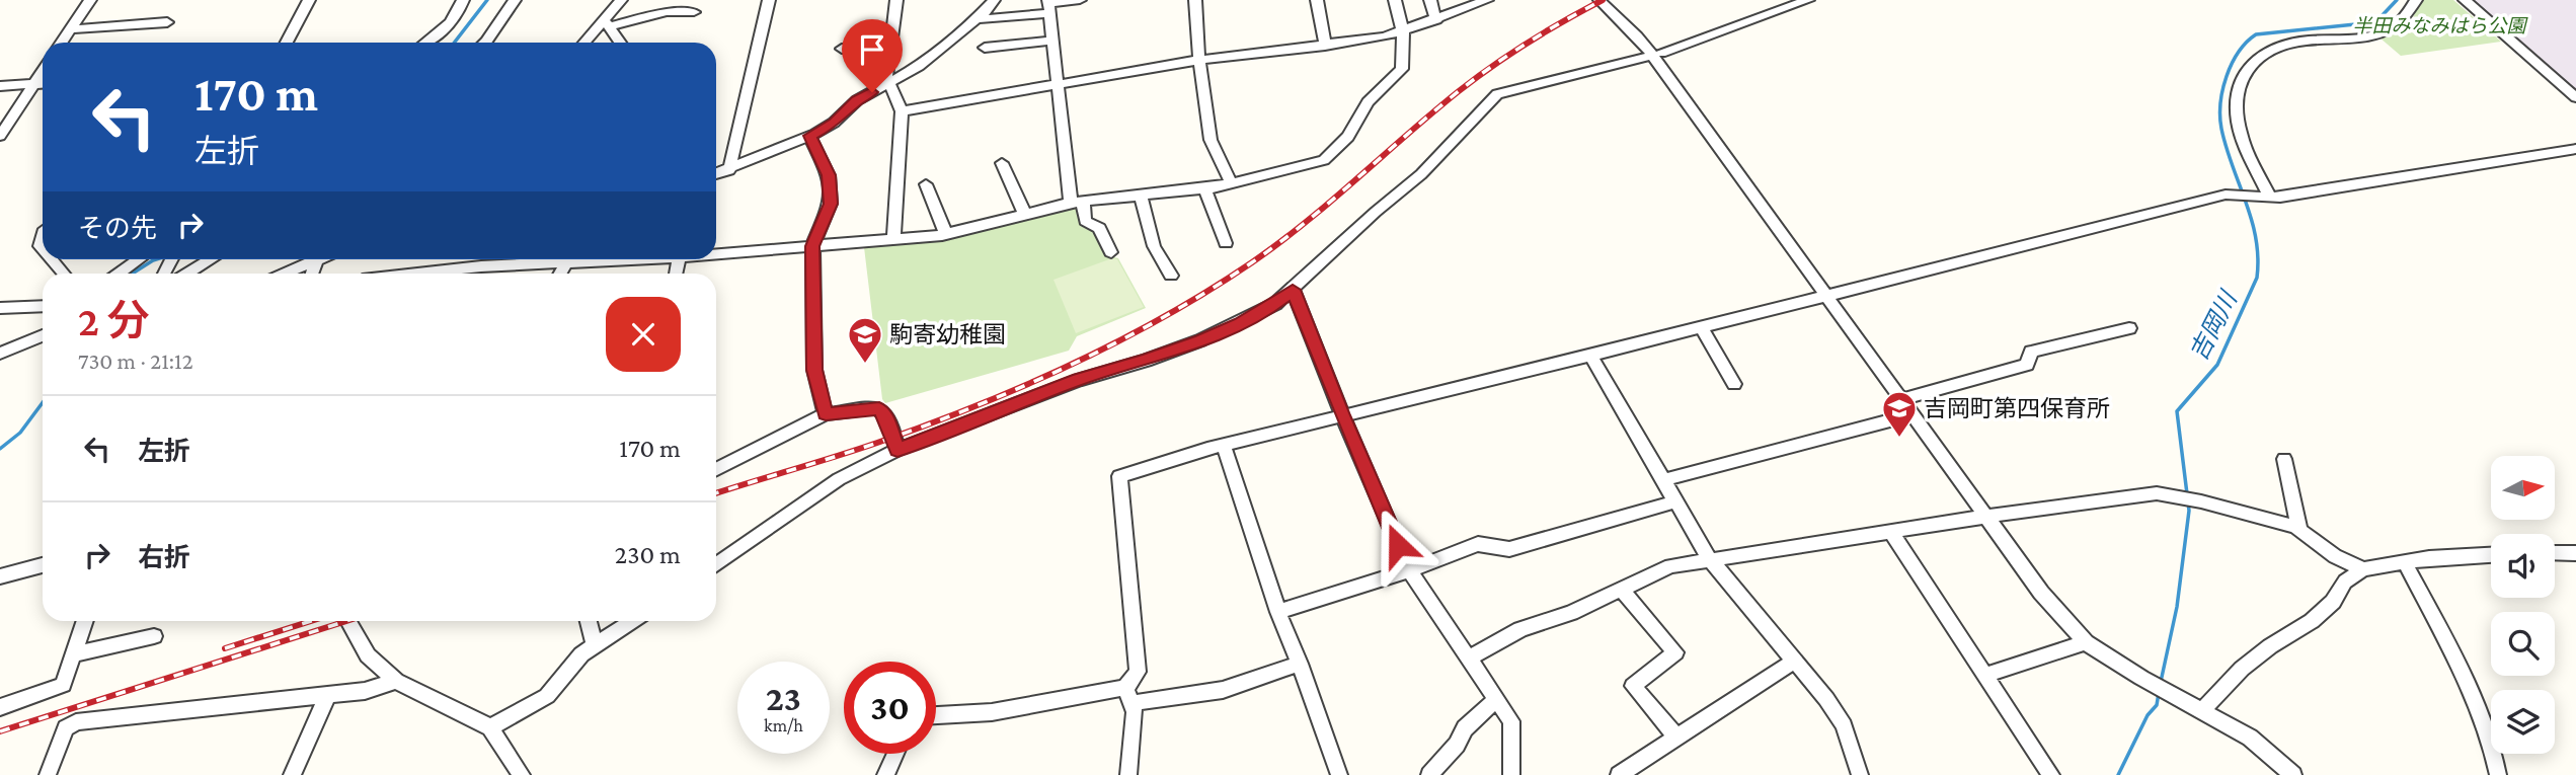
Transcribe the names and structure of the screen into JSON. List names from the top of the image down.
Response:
{
  "water": ["吉岡川"],
  "parks": ["半田みなみはら公園"],
  "places": {
    "school or university": ["駒寄幼稚園", "吉岡町第四保育所"]
  },
  "north": "right",
  "page": {
    "turn": ["170 m", "左折"],
    "then": "その先",
    "heading": ["2 分", "730 m · 21:12"],
    "list": [
      {
        "name": "左折",
        "value": "170 m"
      },
      {
        "name": "右折",
        "value": "230 m"
      }
    ],
    "speed": "23 km/h",
    "limit": "30"
  }
}
